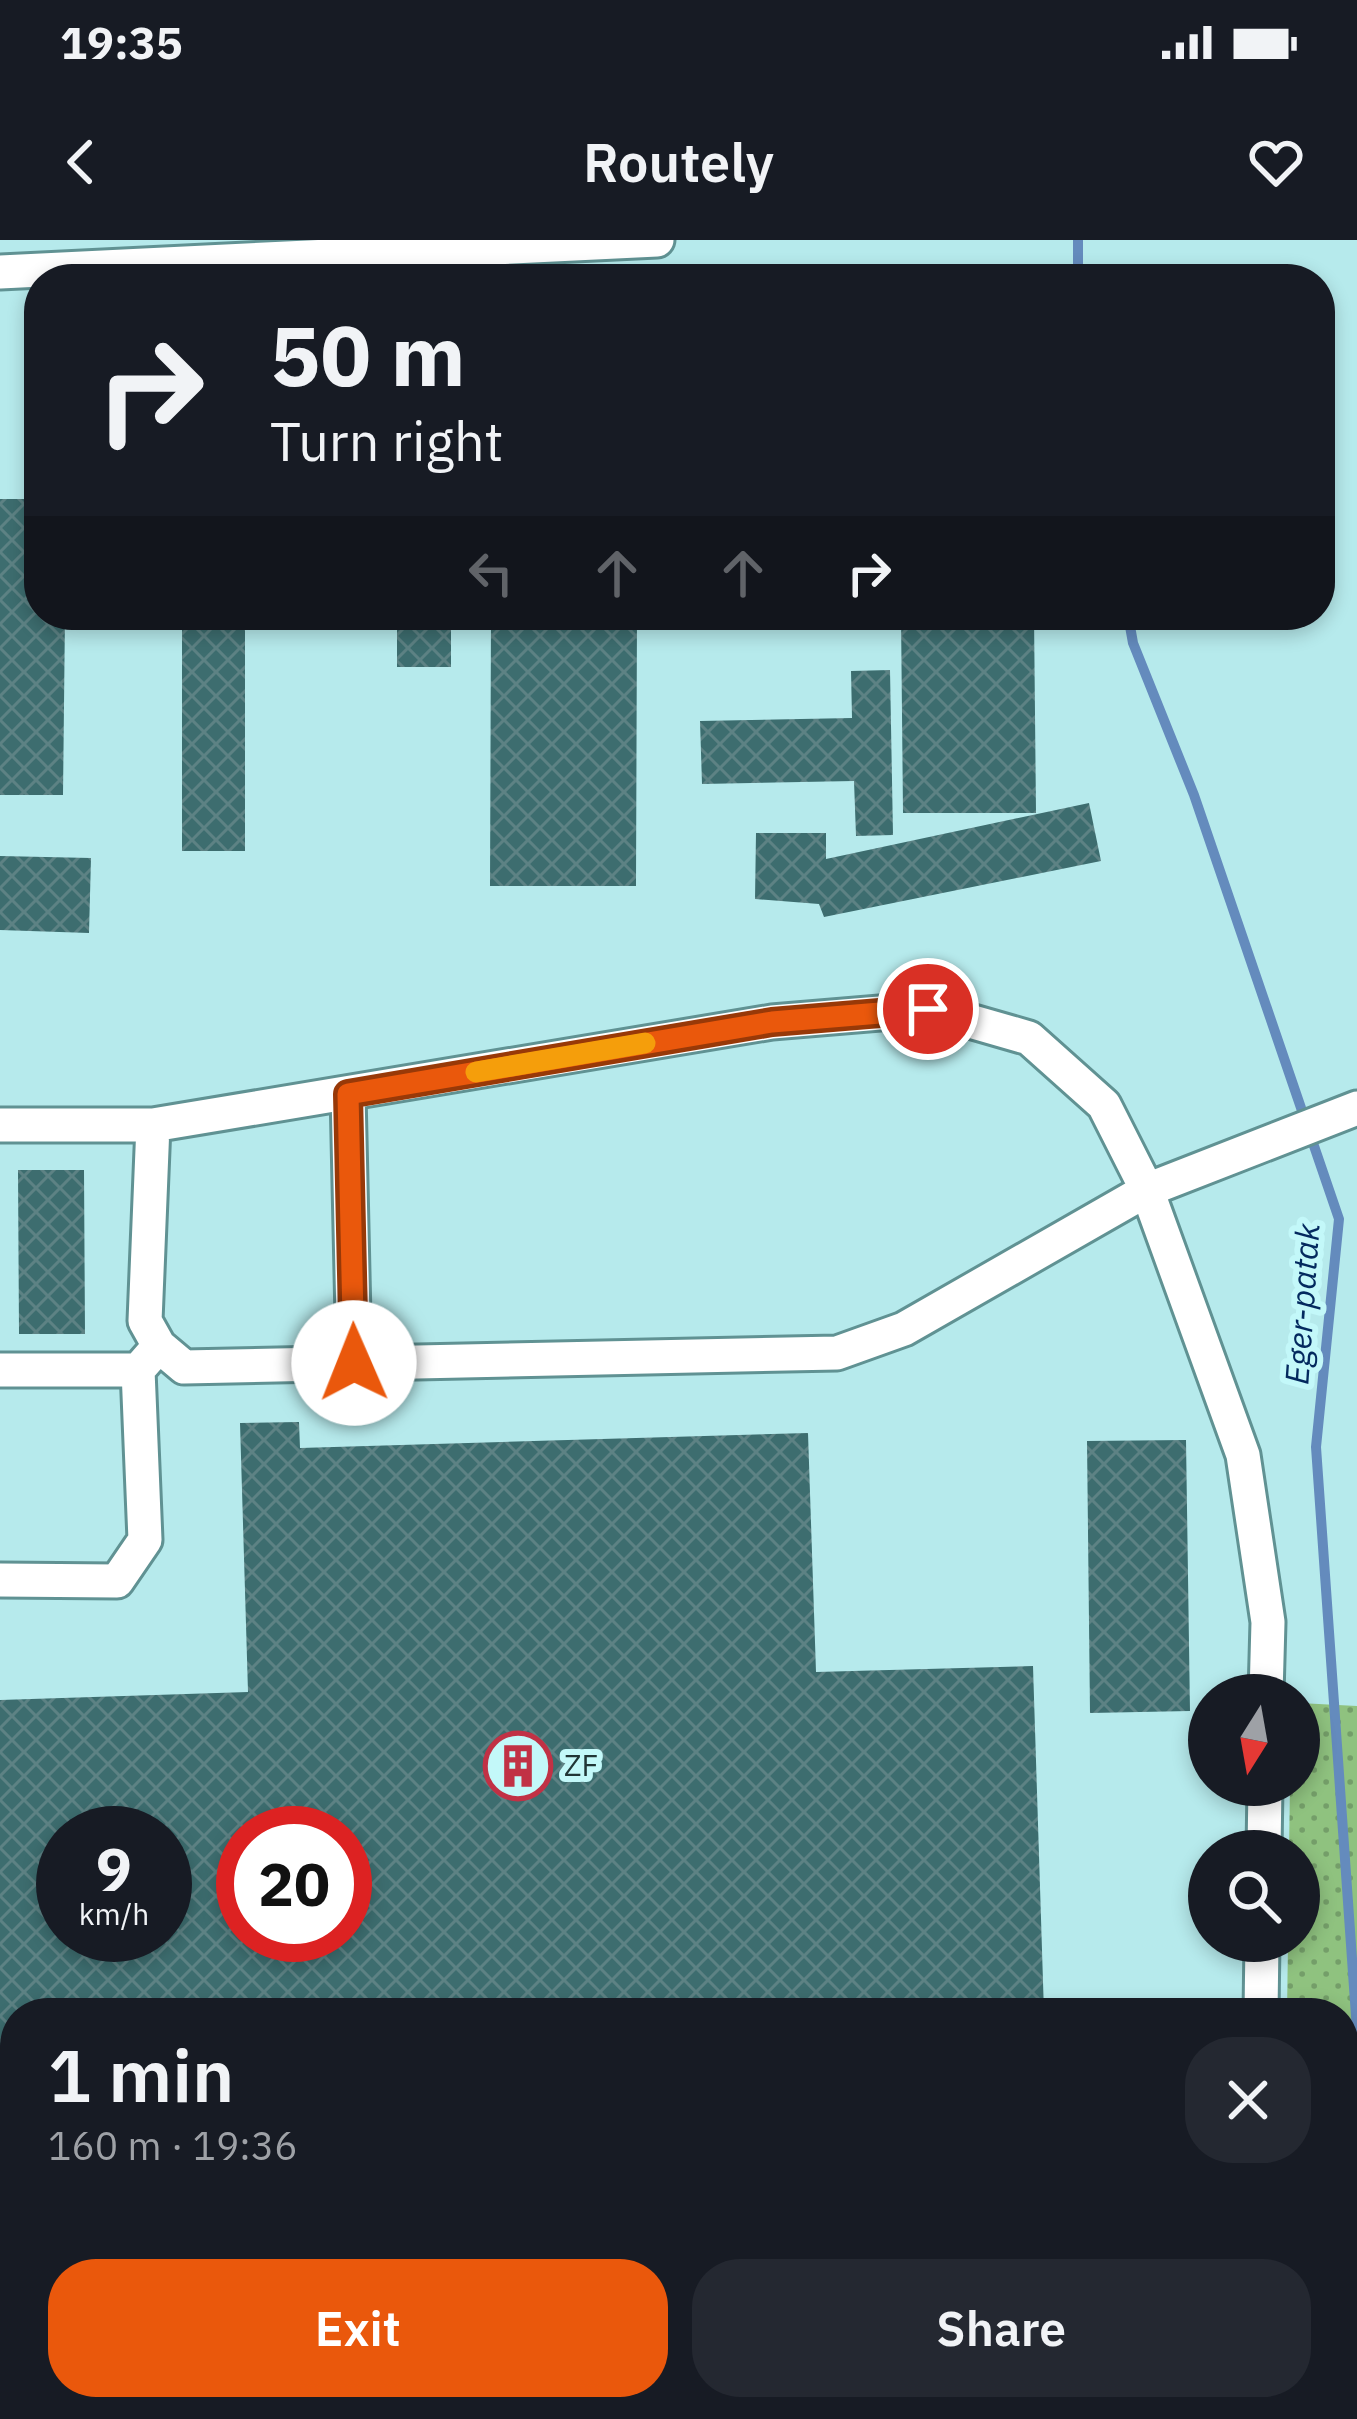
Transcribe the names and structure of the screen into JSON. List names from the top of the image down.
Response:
{
  "water": ["Eger-patak"],
  "places": {
    "building": ["ZF"]
  },
  "north": "bottom",
  "page": {
    "status": "19:35",
    "header": "Routely",
    "turn": ["50 m", "Turn right"],
    "speed": "9 km/h",
    "limit": "20",
    "heading": ["1 min", "160 m · 19:36"],
    "buttons": ["Exit", "Share"]
  }
}
